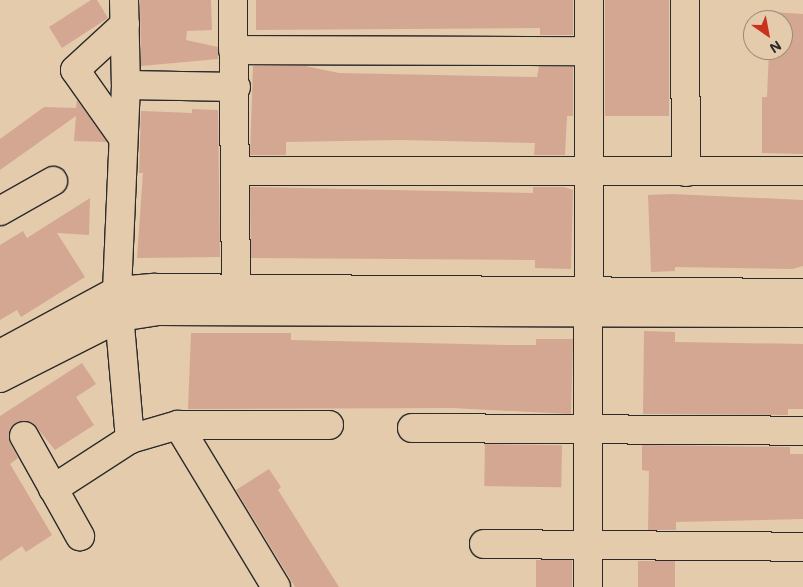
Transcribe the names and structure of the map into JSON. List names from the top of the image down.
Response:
{
  "north": "bottom right"
}
